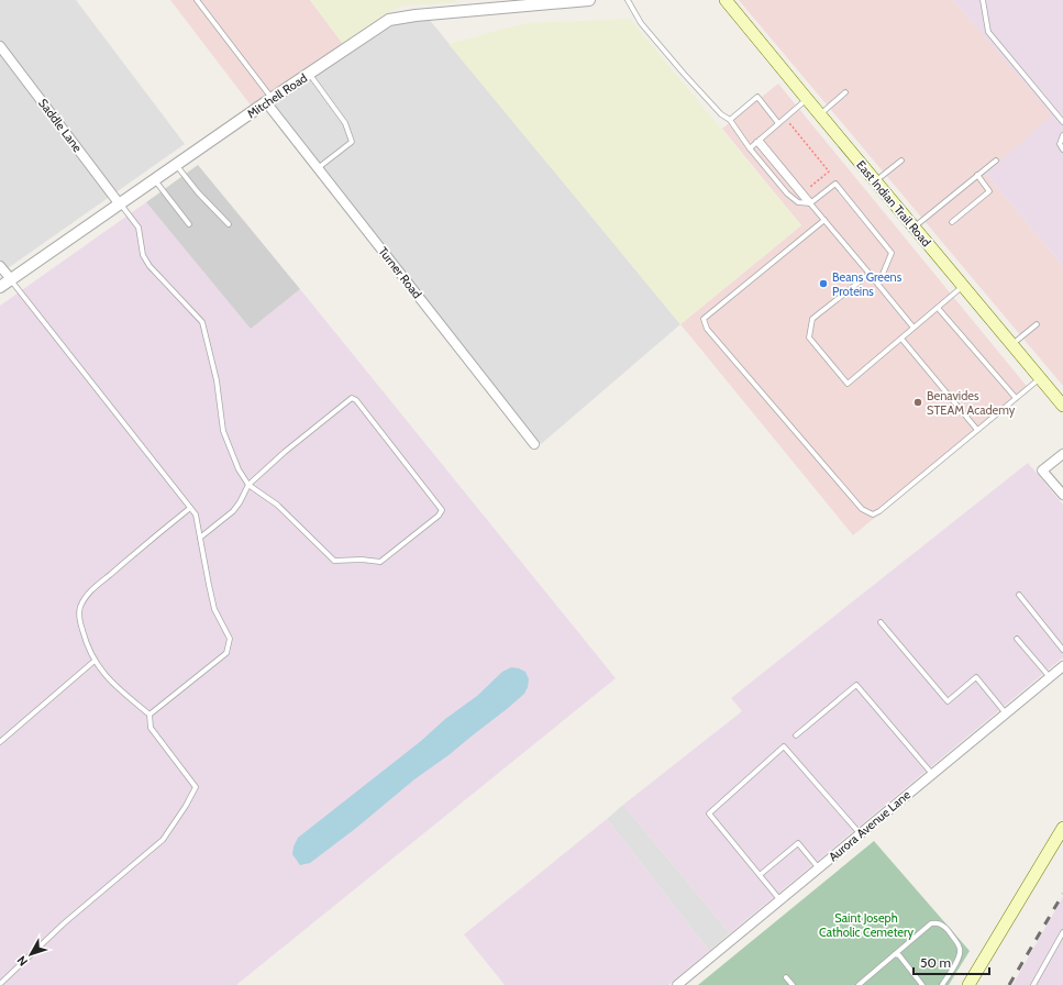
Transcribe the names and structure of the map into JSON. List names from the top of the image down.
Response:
{
  "streets": {
    "main road": ["East Indian Trail Road"],
    "street": [
      "Mitchell Road",
      "Saddle Lane",
      "Turner Road",
      "Aurora Avenue Lane"
    ]
  },
  "crossings": [
    ["Mitchell Road", "Saddle Lane"],
    ["Mitchell Road", "Turner Road"]
  ],
  "parks": ["Saint Joseph Catholic Cemetery"],
  "places": ["Beans Greens Proteins", "Benavides STEAM Academy"],
  "scale_bar": "50 m",
  "north": "bottom left"
}
